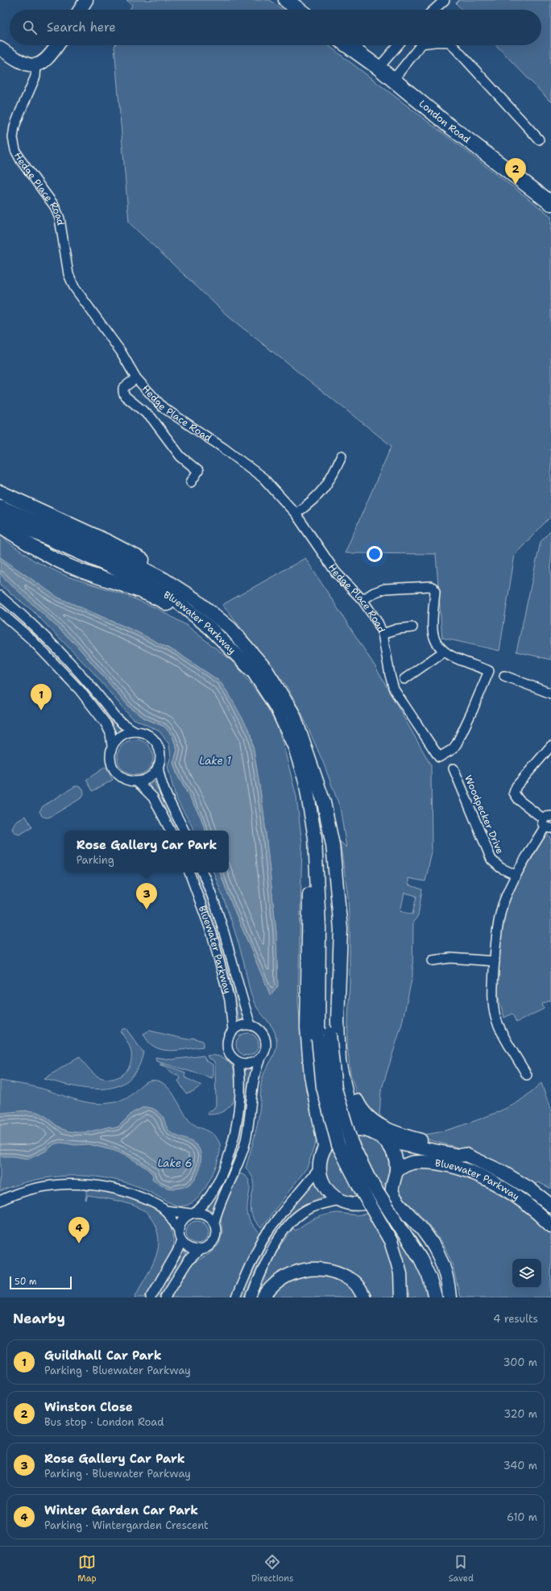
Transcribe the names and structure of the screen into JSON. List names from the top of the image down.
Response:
{
  "streets": {
    "main road": ["London Road"],
    "street": ["Hedge Place Road", "Bluewater Parkway", "Woodpecker Drive"]
  },
  "water": ["Lake 1", "Lake 6"],
  "scale_bar": "50 m",
  "page": {
    "search": "Search here",
    "pins": [
      "2",
      "1",
      "3",
      "4"
    ],
    "popup": ["Rose Gallery Car Park", "Parking"],
    "scale": "50 m",
    "heading": ["Nearby", "4 results"],
    "list": [
      {
        "mark": "1",
        "name": "Guildhall Car Park",
        "note": "Parking · Bluewater Parkway",
        "value": "300 m"
      },
      {
        "mark": "2",
        "name": "Winston Close",
        "note": "Bus stop · London Road",
        "value": "320 m"
      },
      {
        "mark": "3",
        "name": "Rose Gallery Car Park",
        "note": "Parking · Bluewater Parkway",
        "value": "340 m"
      },
      {
        "mark": "4",
        "name": "Winter Garden Car Park",
        "note": "Parking · Wintergarden Crescent",
        "value": "610 m"
      }
    ],
    "nav": ["Map", "Directions", "Saved"]
  }
}
